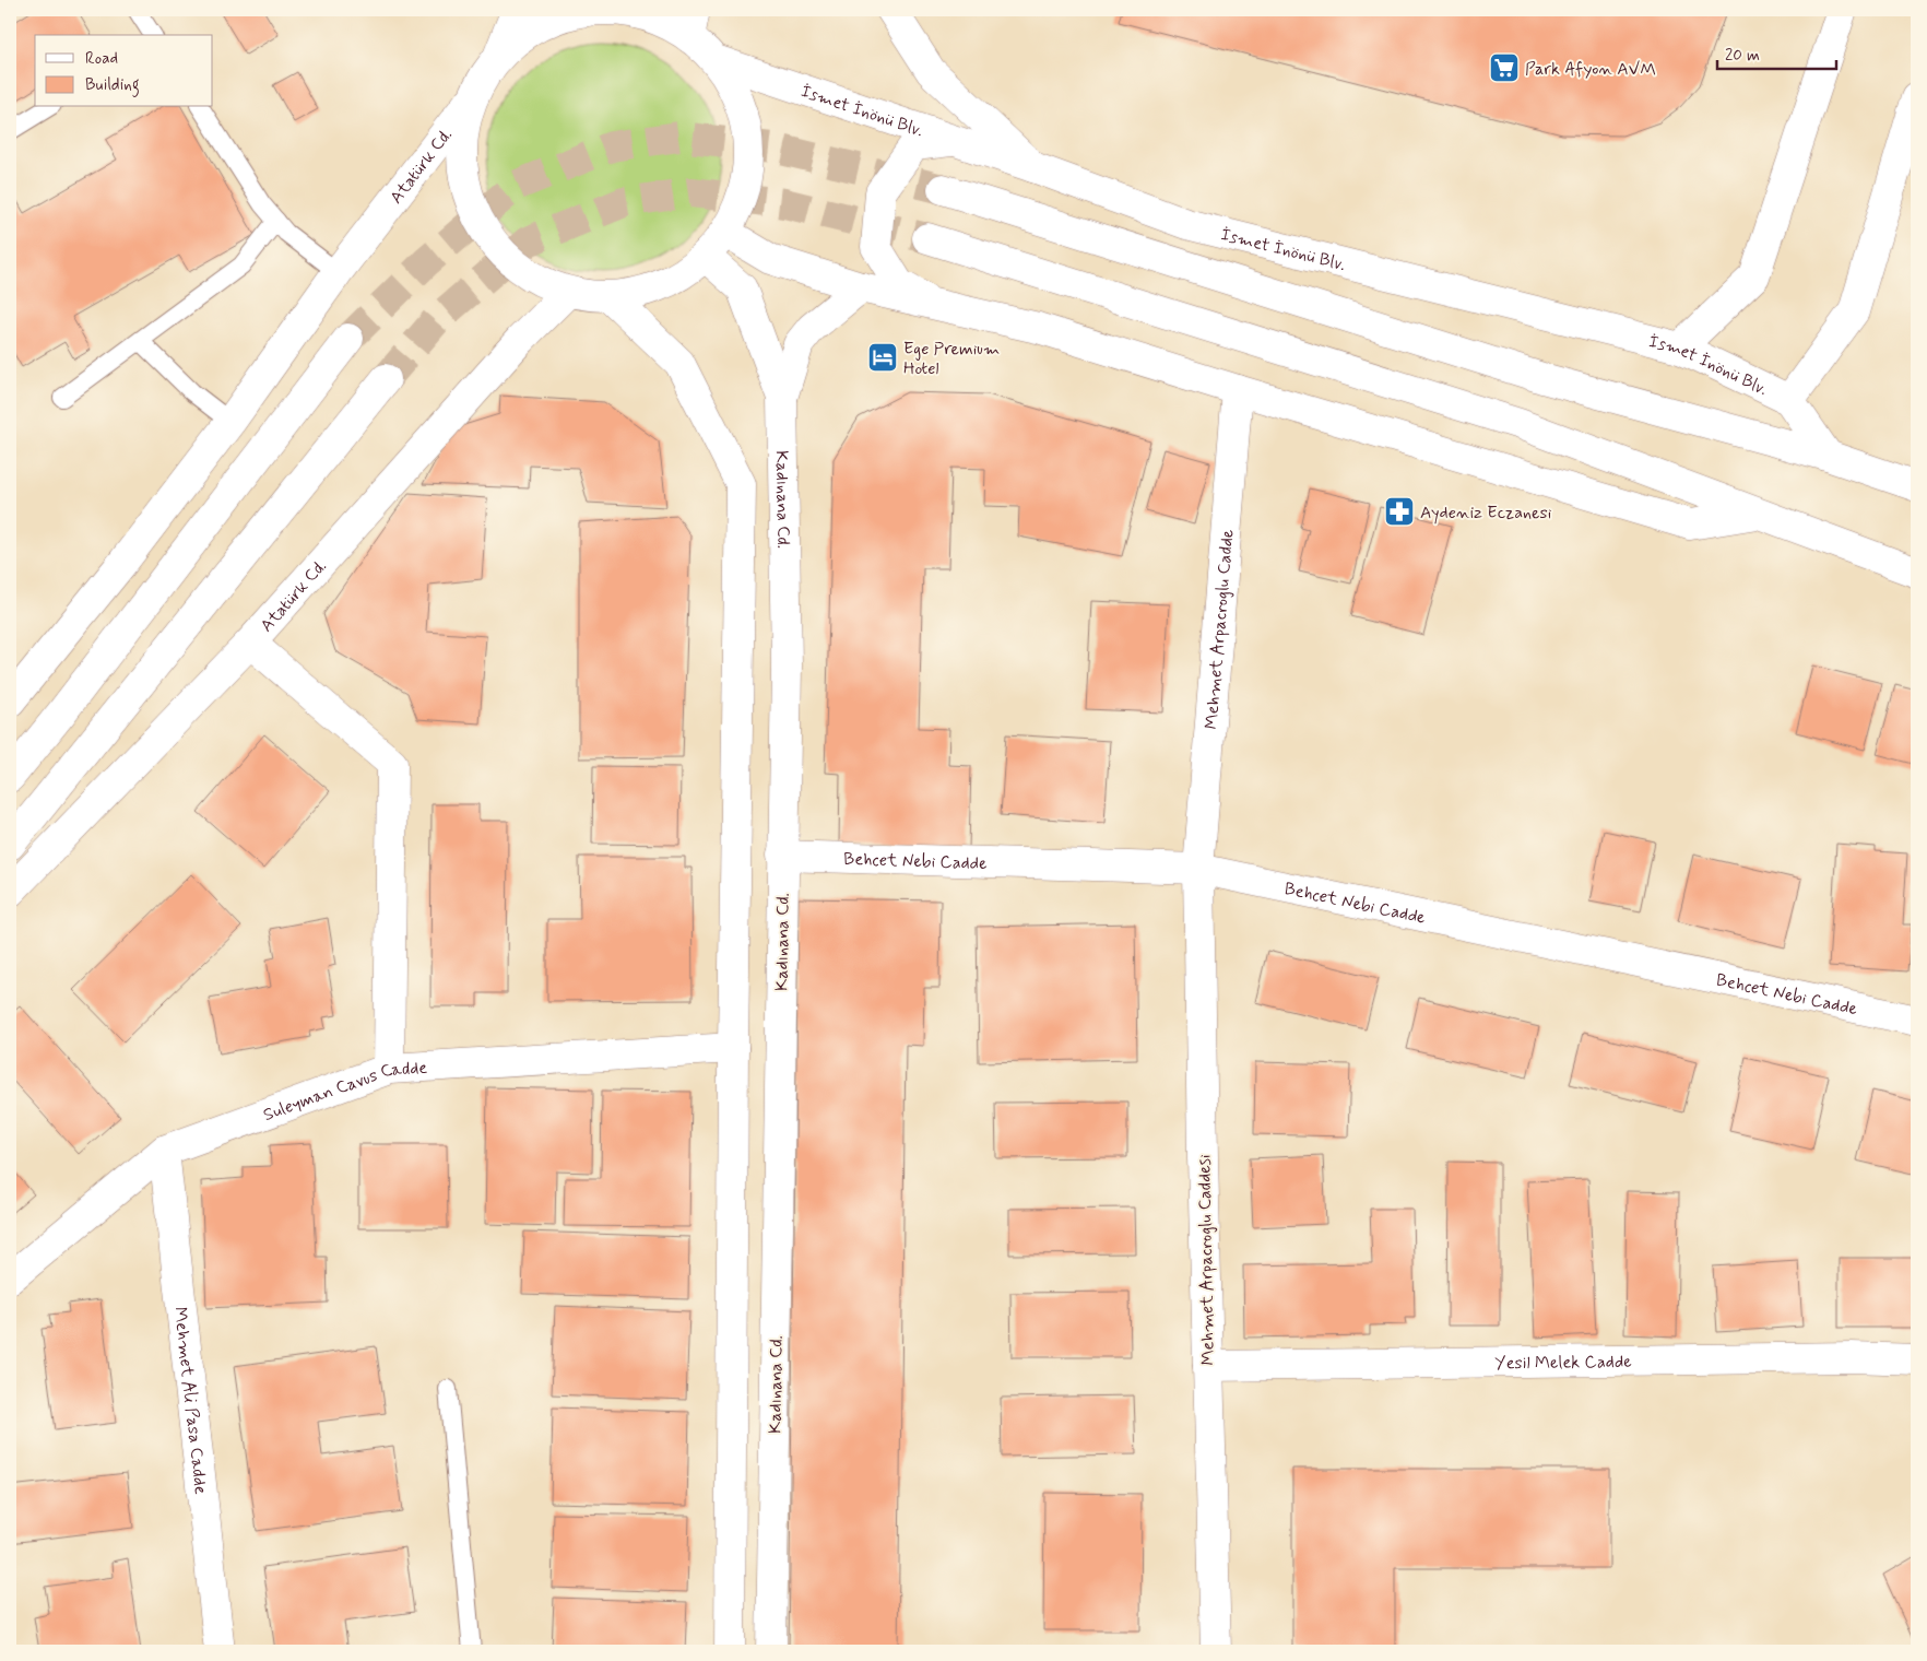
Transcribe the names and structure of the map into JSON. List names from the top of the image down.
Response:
{
  "streets": {
    "street": [
      "İsmet İnönü Blv.",
      "Atatürk Cd.",
      "Kadınana Cd.",
      "Mehmet Arpacroglu Cadde",
      "Behcet Nebi Cadde",
      "Suleyman Cavus Cadde",
      "Mehmet Arpacroglu Caddesi",
      "Yesil Melek Cadde",
      "Mehmet Ali Pasa Cadde"
    ]
  },
  "crossings": [
    ["Kadınana Cd.", "Behcet Nebi Cadde"],
    ["Mehmet Arpacroglu Cadde", "Behcet Nebi Cadde"],
    ["Mehmet Arpacroglu Cadde", "Mehmet Arpacroglu Caddesi"],
    ["Behcet Nebi Cadde", "Mehmet Arpacroglu Caddesi"],
    ["Suleyman Cavus Cadde", "Mehmet Ali Pasa Cadde"],
    ["Mehmet Arpacroglu Caddesi", "Yesil Melek Cadde"]
  ],
  "places": {
    "supermarket": ["Park Afyon AVM"],
    "hotel": ["Ege Premium Hotel"],
    "pharmacy": ["Aydeniz Eczanesi"]
  },
  "legend": ["Road", "Building"],
  "scale_bar": "20 m"
}
